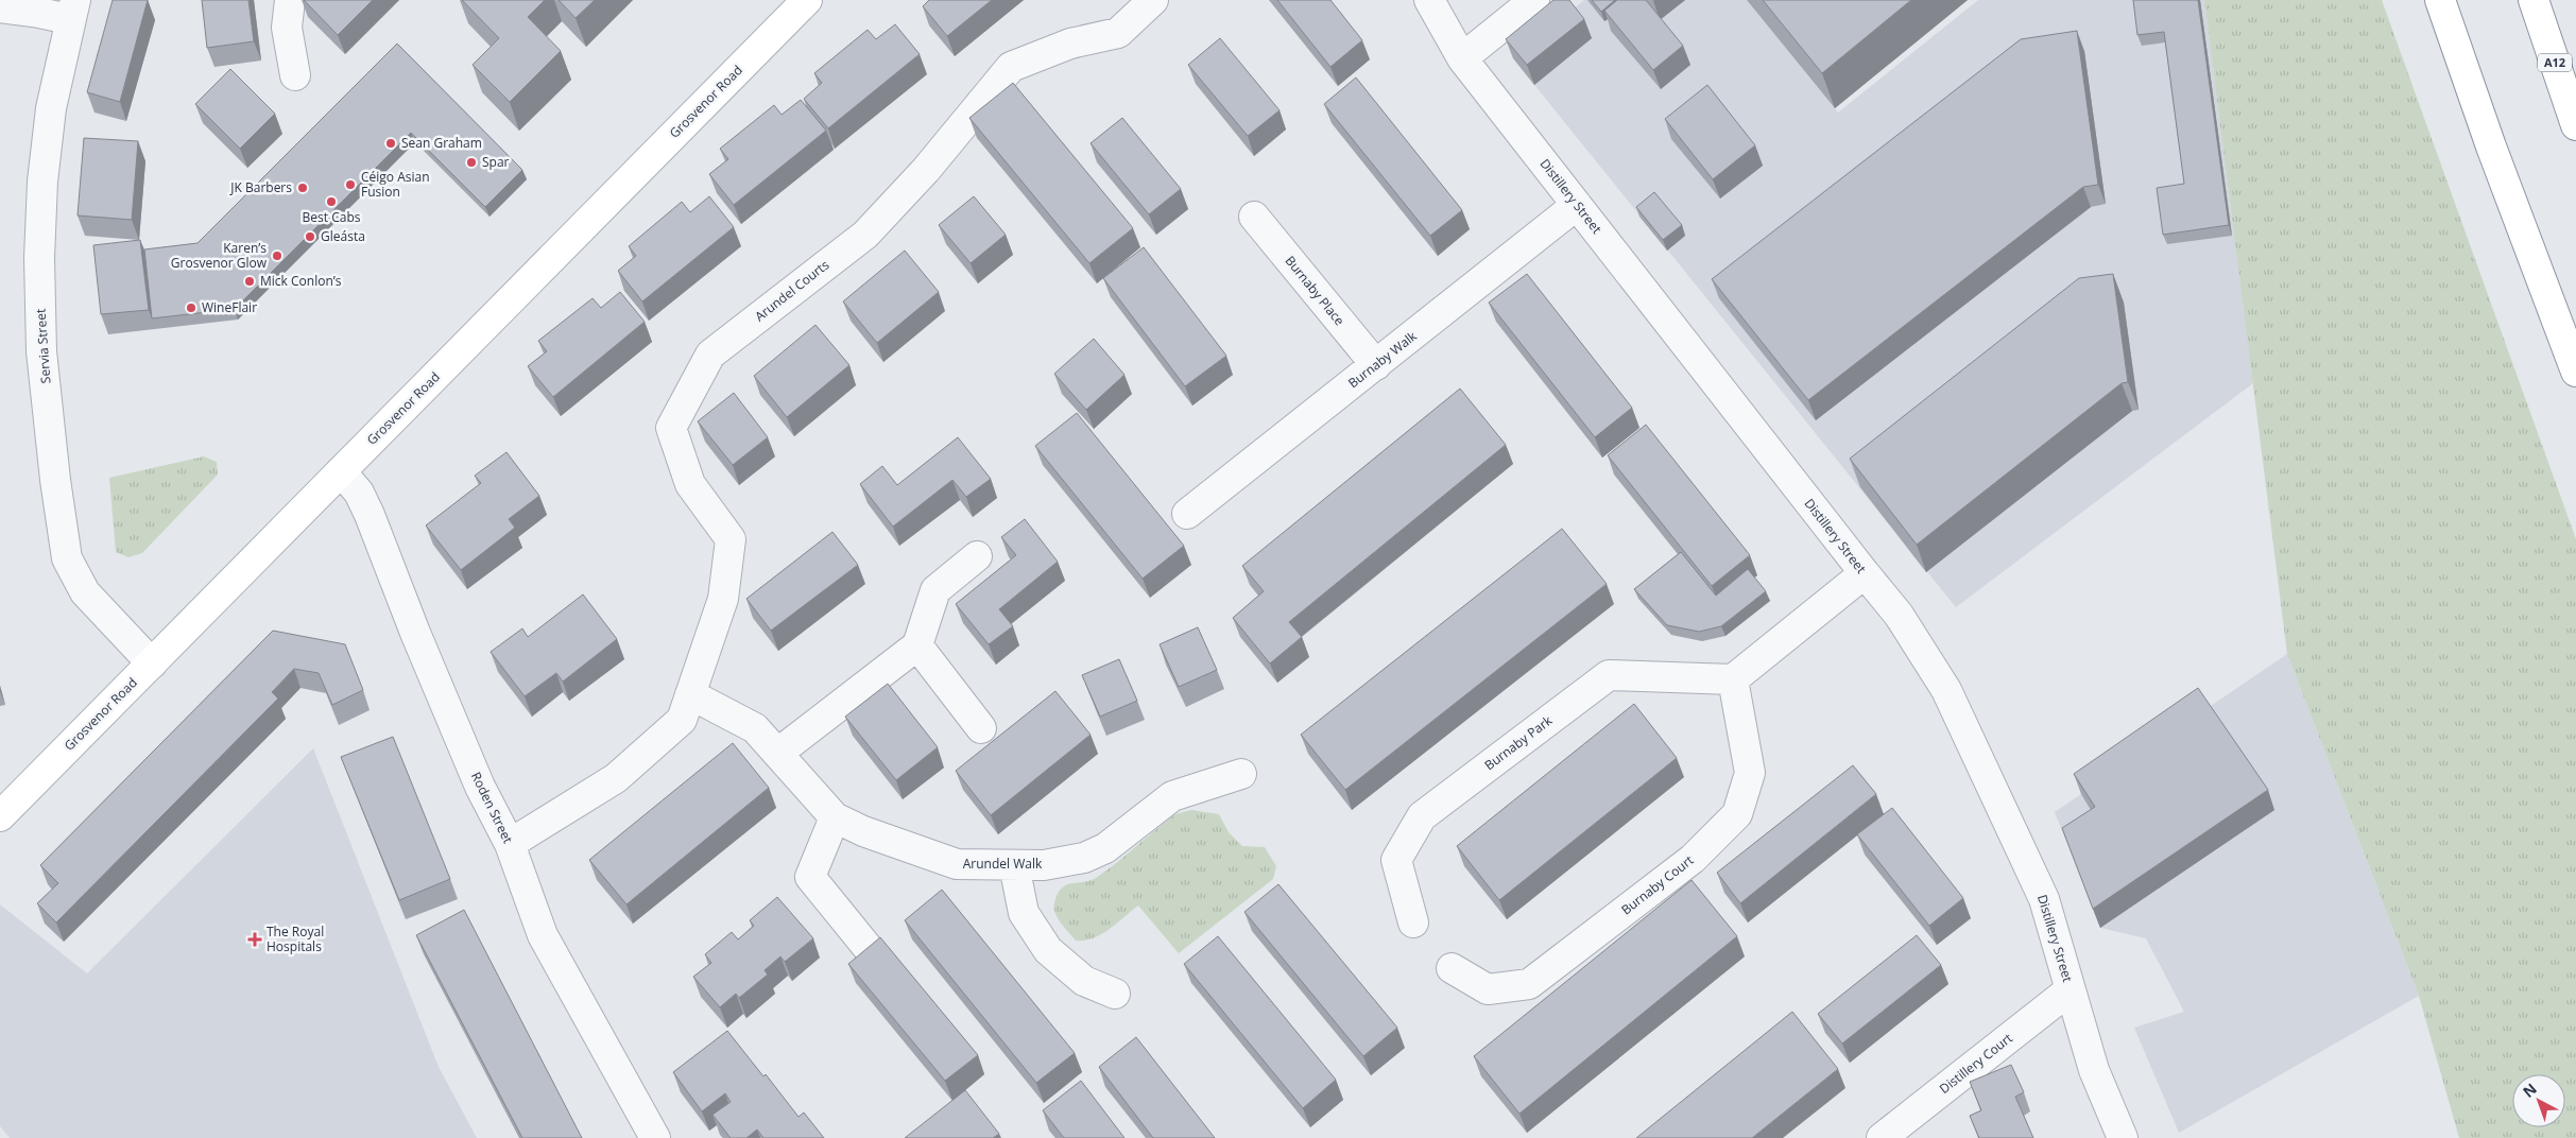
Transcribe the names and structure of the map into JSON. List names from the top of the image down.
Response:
{
  "streets": {
    "main road": ["A12", "Grosvenor Road"],
    "street": [
      "Distillery Street",
      "Arundel Courts",
      "Burnaby Place",
      "Servia Street",
      "Burnaby Walk",
      "Burnaby Park",
      "Roden Street",
      "Arundel Walk",
      "Burnaby Court",
      "Distillery Court"
    ]
  },
  "crossings": [
    ["Grosvenor Road", "Servia Street"],
    ["Grosvenor Road", "Roden Street"],
    ["Distillery Street", "Burnaby Walk"],
    ["Distillery Street", "Distillery Court"],
    ["Arundel Courts", "Roden Street"],
    ["Arundel Courts", "Arundel Walk"],
    ["Burnaby Place", "Burnaby Walk"],
    ["Burnaby Park", "Burnaby Court"]
  ],
  "places": {
    "other": [
      "Sean Graham",
      "Spar",
      "Céigo Asian Fusion",
      "JK Barbers",
      "Best Cabs",
      "Gleásta",
      "Karen’s Grosvenor Glow",
      "Mick Conlon’s",
      "WineFlair"
    ],
    "health": ["The Royal Hospitals"]
  },
  "north": "top left"
}
